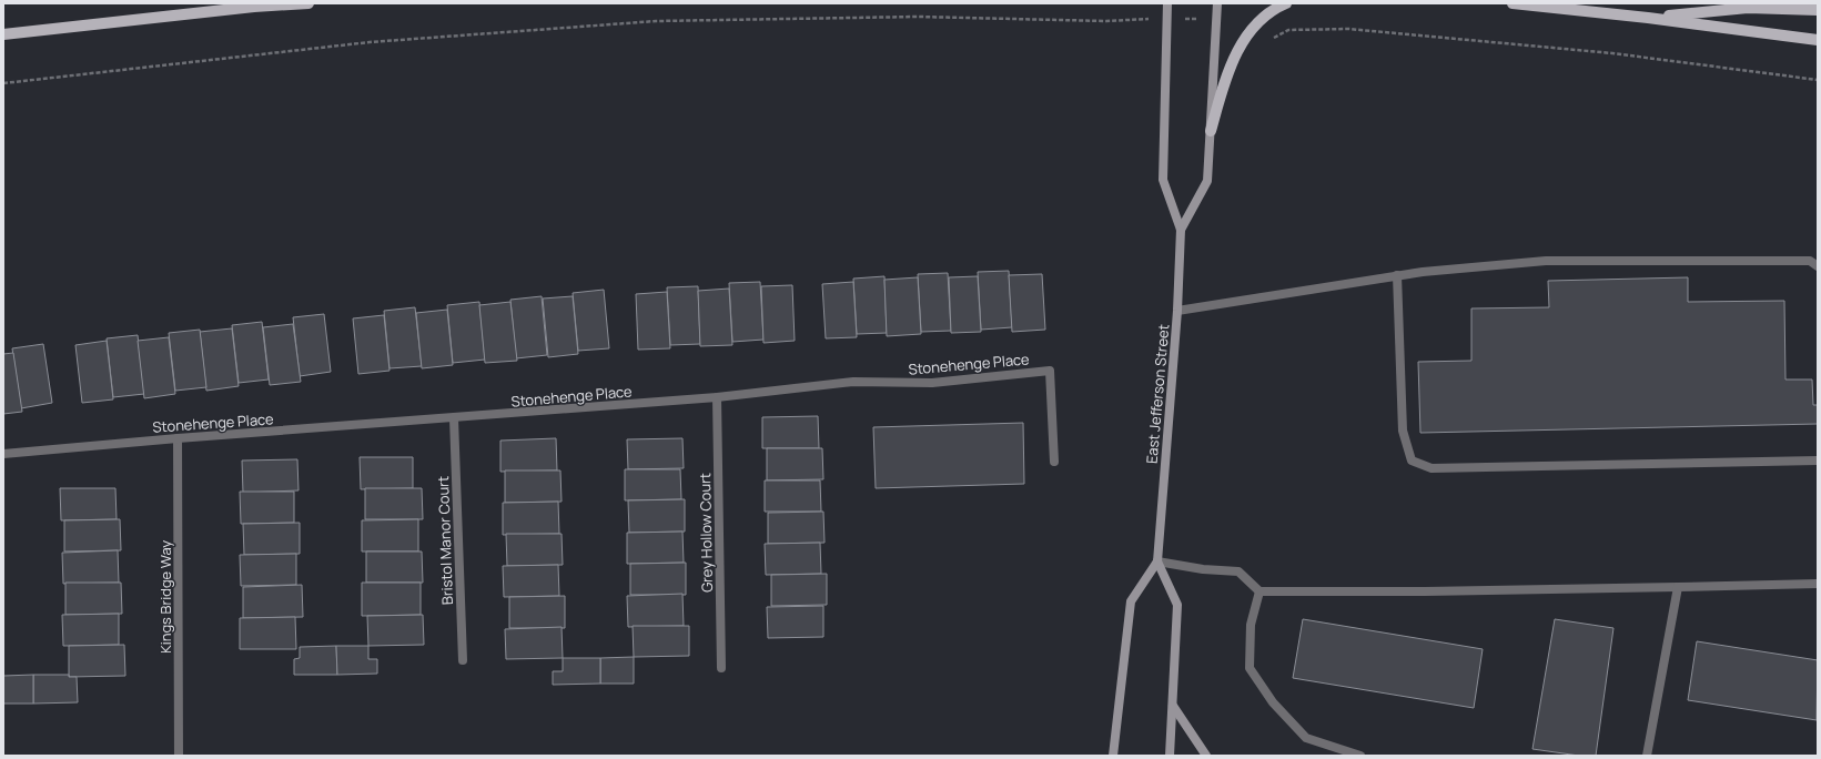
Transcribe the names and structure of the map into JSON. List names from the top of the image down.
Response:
{
  "streets": {
    "street": [
      "Stonehenge Place",
      "East Jefferson Street",
      "Grey Hollow Court",
      "Bristol Manor Court",
      "Kings Bridge Way"
    ]
  },
  "crossings": [
    ["Stonehenge Place", "Grey Hollow Court"],
    ["Stonehenge Place", "Bristol Manor Court"],
    ["Stonehenge Place", "Kings Bridge Way"]
  ]
}
